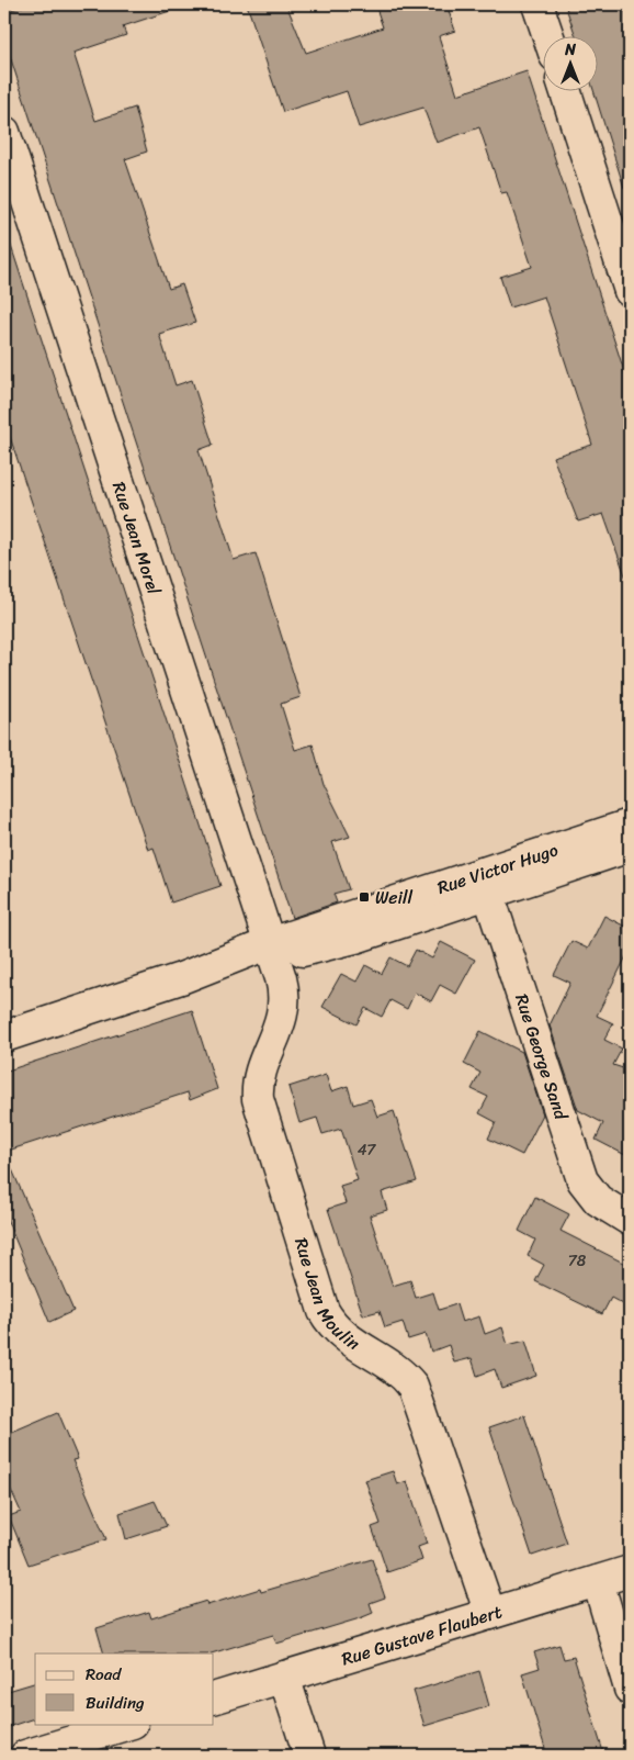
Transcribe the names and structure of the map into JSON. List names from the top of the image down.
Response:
{
  "streets": {
    "street": [
      "Rue Jean Morel",
      "Rue Victor Hugo",
      "Rue George Sand",
      "Rue Jean Moulin",
      "Rue Gustave Flaubert"
    ]
  },
  "crossings": [
    ["Rue Jean Morel", "Rue Victor Hugo"],
    ["Rue Jean Morel", "Rue Jean Moulin"],
    ["Rue Victor Hugo", "Rue George Sand"],
    ["Rue Victor Hugo", "Rue Jean Moulin"],
    ["Rue Jean Moulin", "Rue Gustave Flaubert"]
  ],
  "places": {
    "transit": ["Weill"]
  },
  "house_numbers": ["47", "78"],
  "legend": ["Road", "Building"],
  "north": "top"
}
